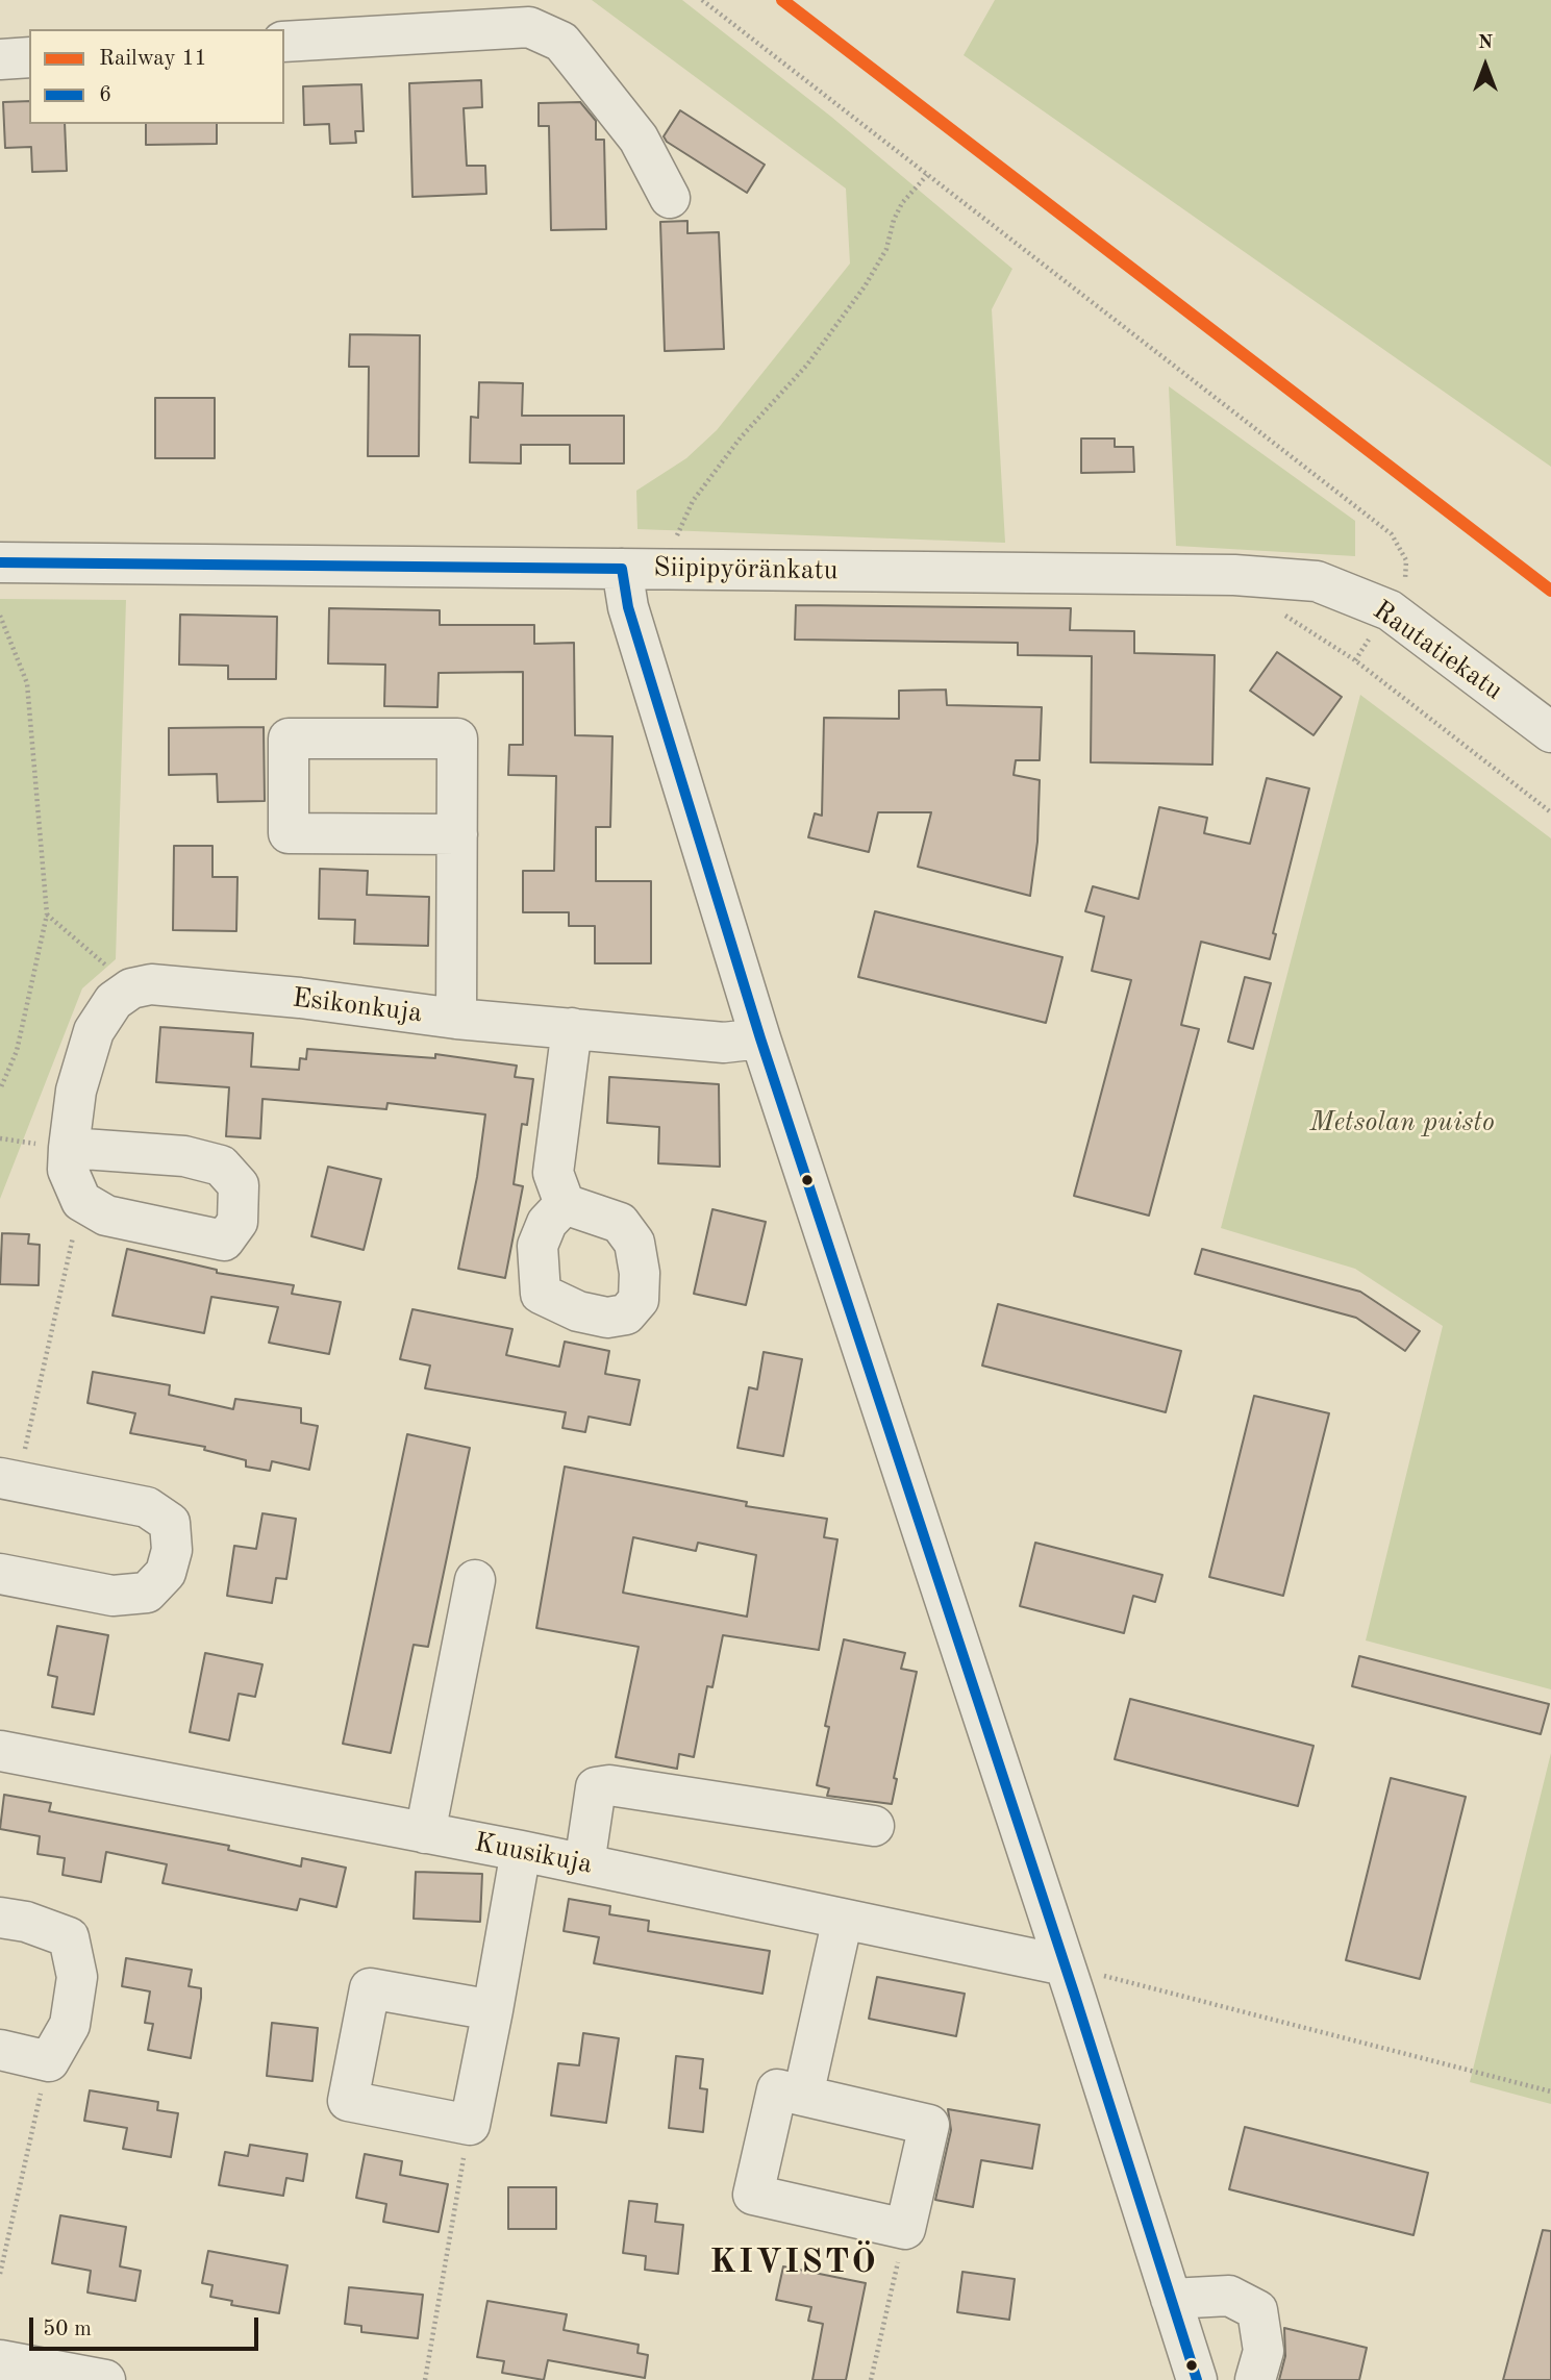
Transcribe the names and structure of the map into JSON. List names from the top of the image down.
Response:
{
  "streets": {
    "street": [
      "Siipipyöränkatu",
      "Rautatiekatu",
      "Esikonkuja",
      "Kuusikuja"
    ]
  },
  "crossings": [
    ["Siipipyöränkatu", "Rautatiekatu"]
  ],
  "districts": ["KIVISTÖ"],
  "parks": ["Metsolan puisto"],
  "lines": ["rail line 11", "transit line 6"],
  "legend": ["Railway 11", "6"],
  "scale_bar": "50 m",
  "north": "top"
}
